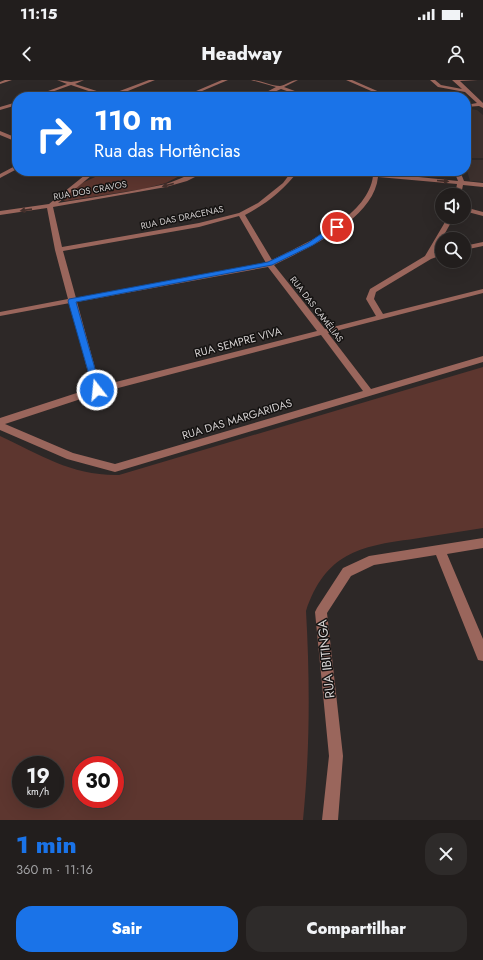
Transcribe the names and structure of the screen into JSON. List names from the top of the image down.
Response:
{
  "streets": {
    "street": [
      "RUA DOS CRAVOS",
      "RUA DAS DRACENAS",
      "RUA DAS CAMÉLIAS",
      "RUA SEMPRE VIVA",
      "RUA DAS MARGARIDAS",
      "RUA IBITINGA"
    ]
  },
  "crossings": [
    ["RUA DAS DRACENAS", "RUA DAS CAMÉLIAS"],
    ["RUA DAS CAMÉLIAS", "RUA SEMPRE VIVA"],
    ["RUA DAS CAMÉLIAS", "RUA DAS MARGARIDAS"],
    ["RUA SEMPRE VIVA", "RUA DAS MARGARIDAS"]
  ],
  "one_way": ["RUA DOS CRAVOS"],
  "page": {
    "status": "11:15",
    "header": "Headway",
    "turn": ["110 m", "Rua das Hortências"],
    "speed": "19 km/h",
    "limit": "30",
    "heading": ["1 min", "360 m · 11:16"],
    "buttons": ["Sair", "Compartilhar"]
  }
}
